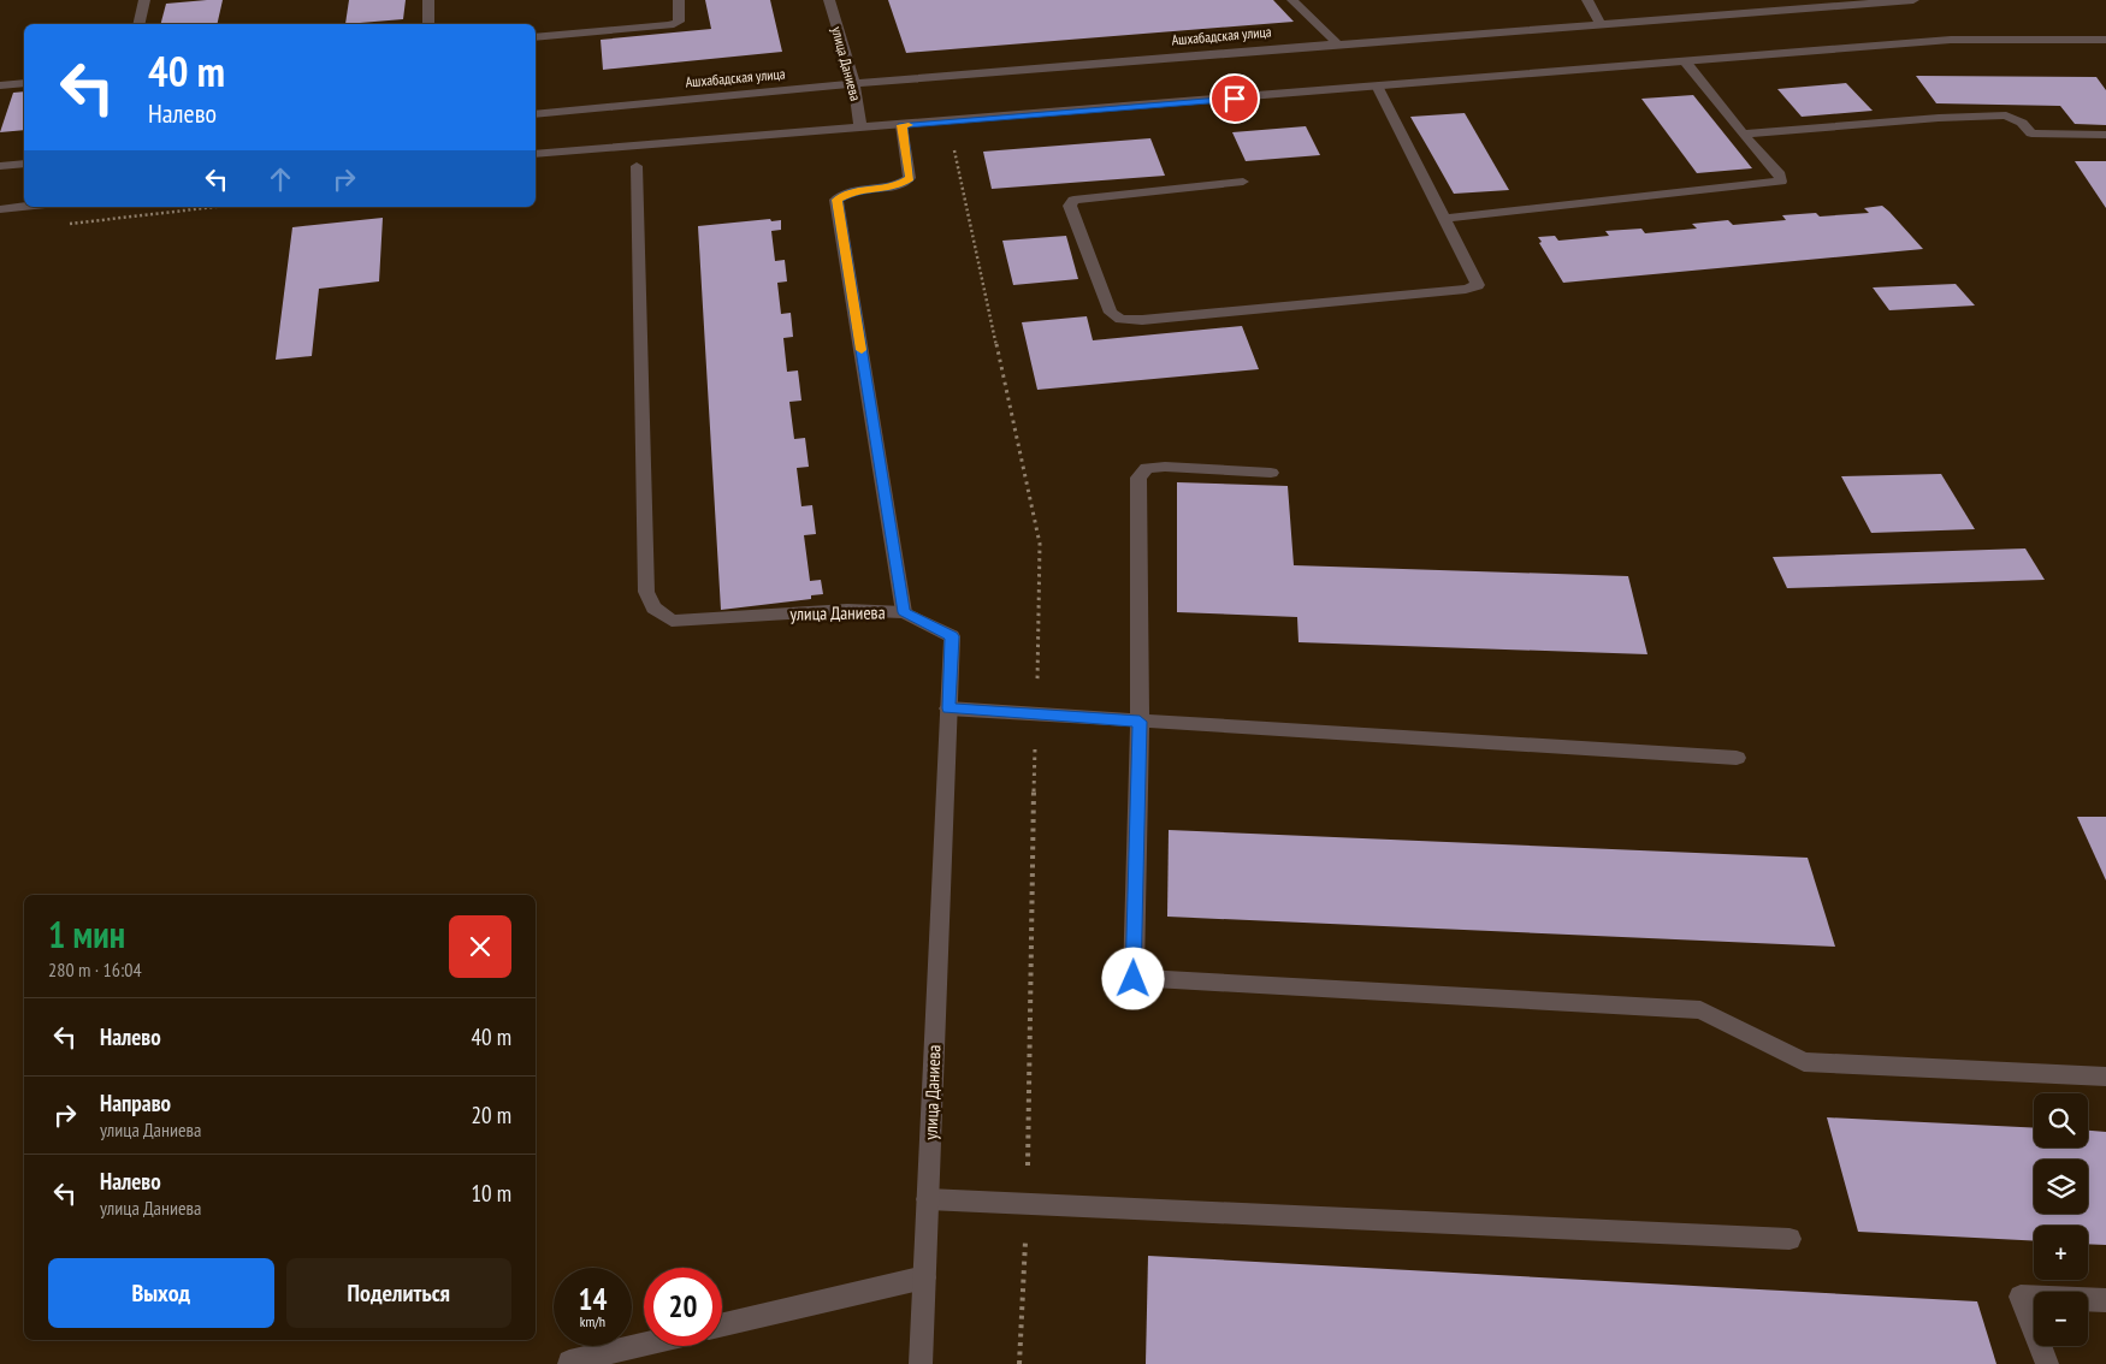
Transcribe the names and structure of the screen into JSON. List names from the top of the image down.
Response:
{
  "streets": {
    "street": ["Ашхабадская улица", "улица Даниева"]
  },
  "crossings": [
    ["Ашхабадская улица", "улица Даниева"]
  ],
  "page": {
    "turn": ["40 m", "Налево"],
    "heading": ["1 мин", "280 m · 16:04"],
    "list": [
      {
        "name": "Налево",
        "value": "40 m"
      },
      {
        "name": "Направо",
        "note": "улица Даниева",
        "value": "20 m"
      },
      {
        "name": "Налево",
        "note": "улица Даниева",
        "value": "10 m"
      }
    ],
    "map_buttons": ["+", "−"],
    "buttons": ["Выход", "Поделиться"],
    "speed": "14 km/h",
    "limit": "20"
  }
}
